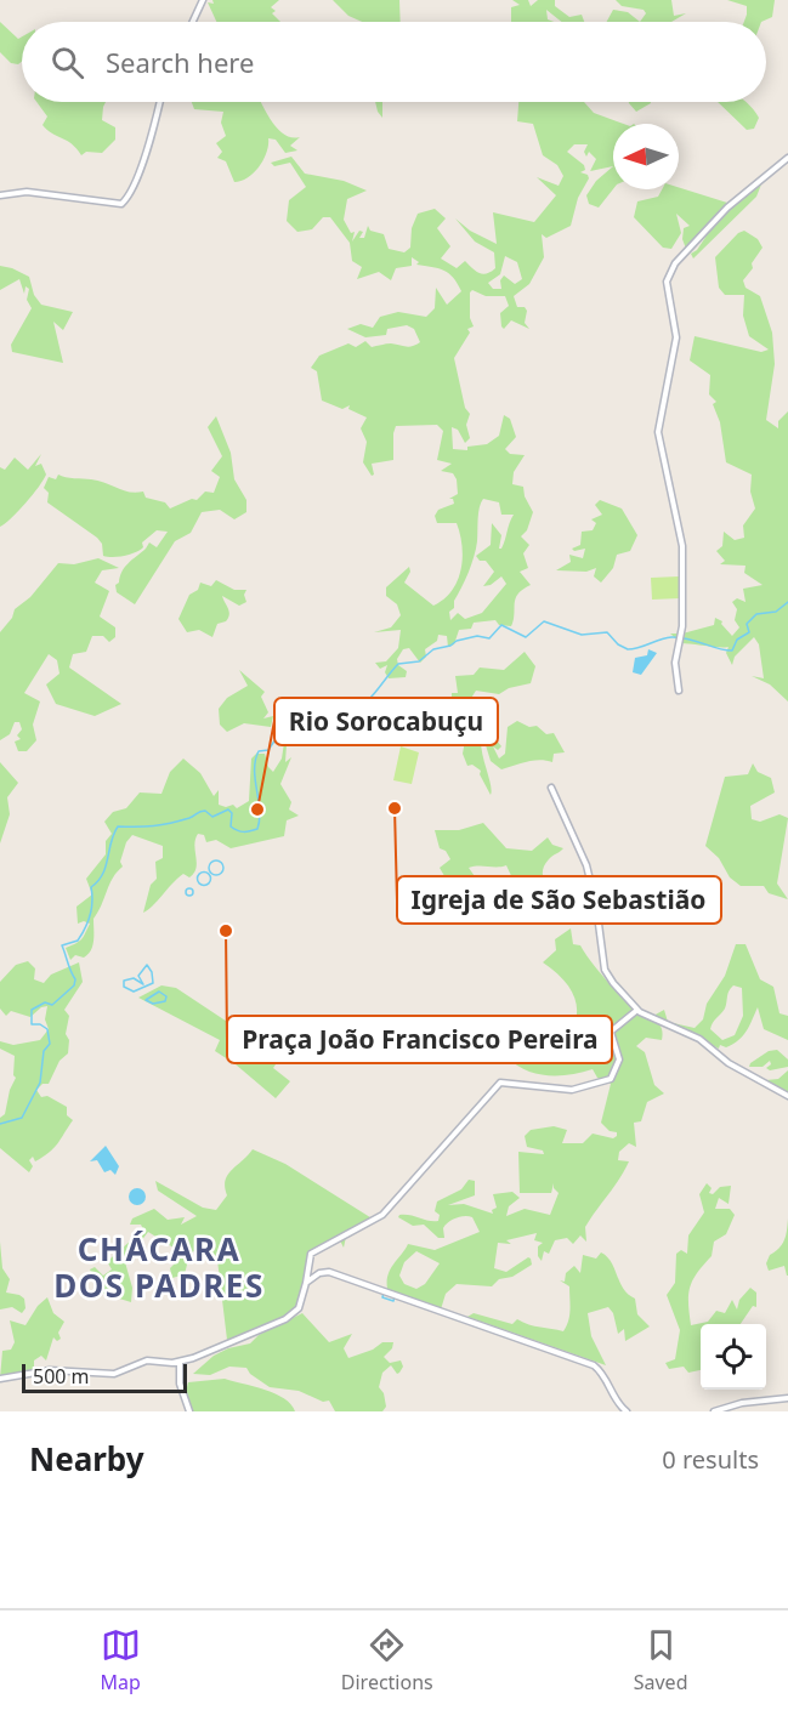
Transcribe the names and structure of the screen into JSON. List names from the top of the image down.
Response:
{
  "districts": ["CHÁCARA DOS PADRES"],
  "places": ["Igreja de São Sebastião", "Rio Sorocabuçu", "Praça João Francisco Pereira"],
  "scale_bar": "500 m",
  "north": "left",
  "page": {
    "search": "Search here",
    "scale": "500 m",
    "heading": ["Nearby", "0 results"],
    "nav": ["Map", "Directions", "Saved"]
  }
}
